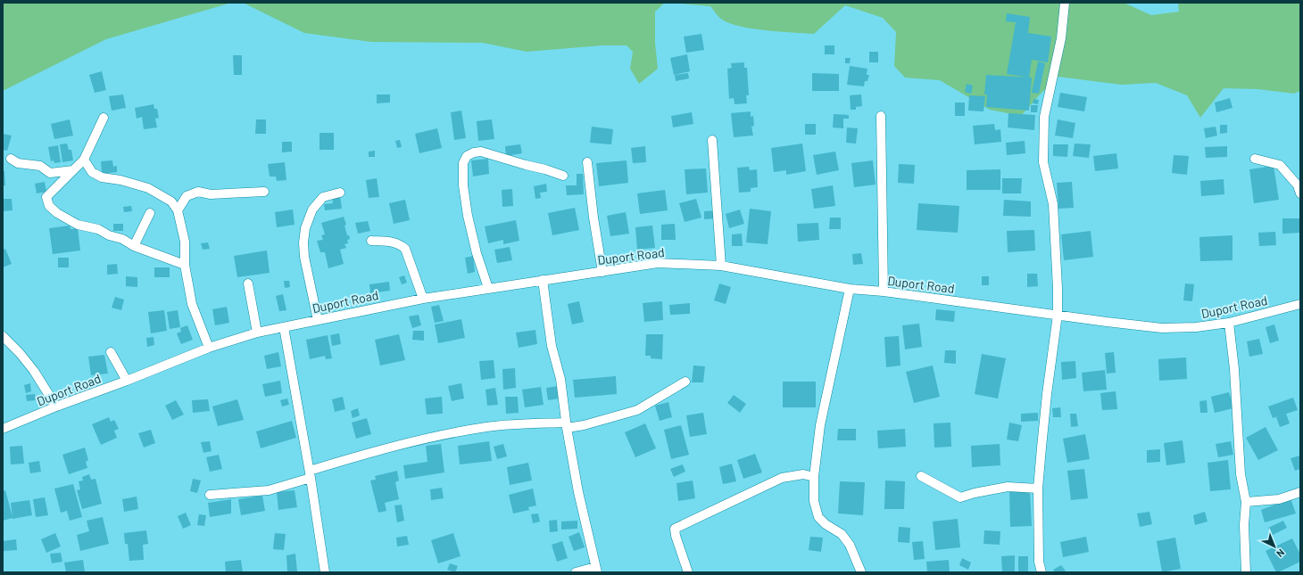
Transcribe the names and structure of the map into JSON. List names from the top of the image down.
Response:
{
  "streets": {
    "street": ["Duport Road"]
  },
  "north": "bottom right"
}
